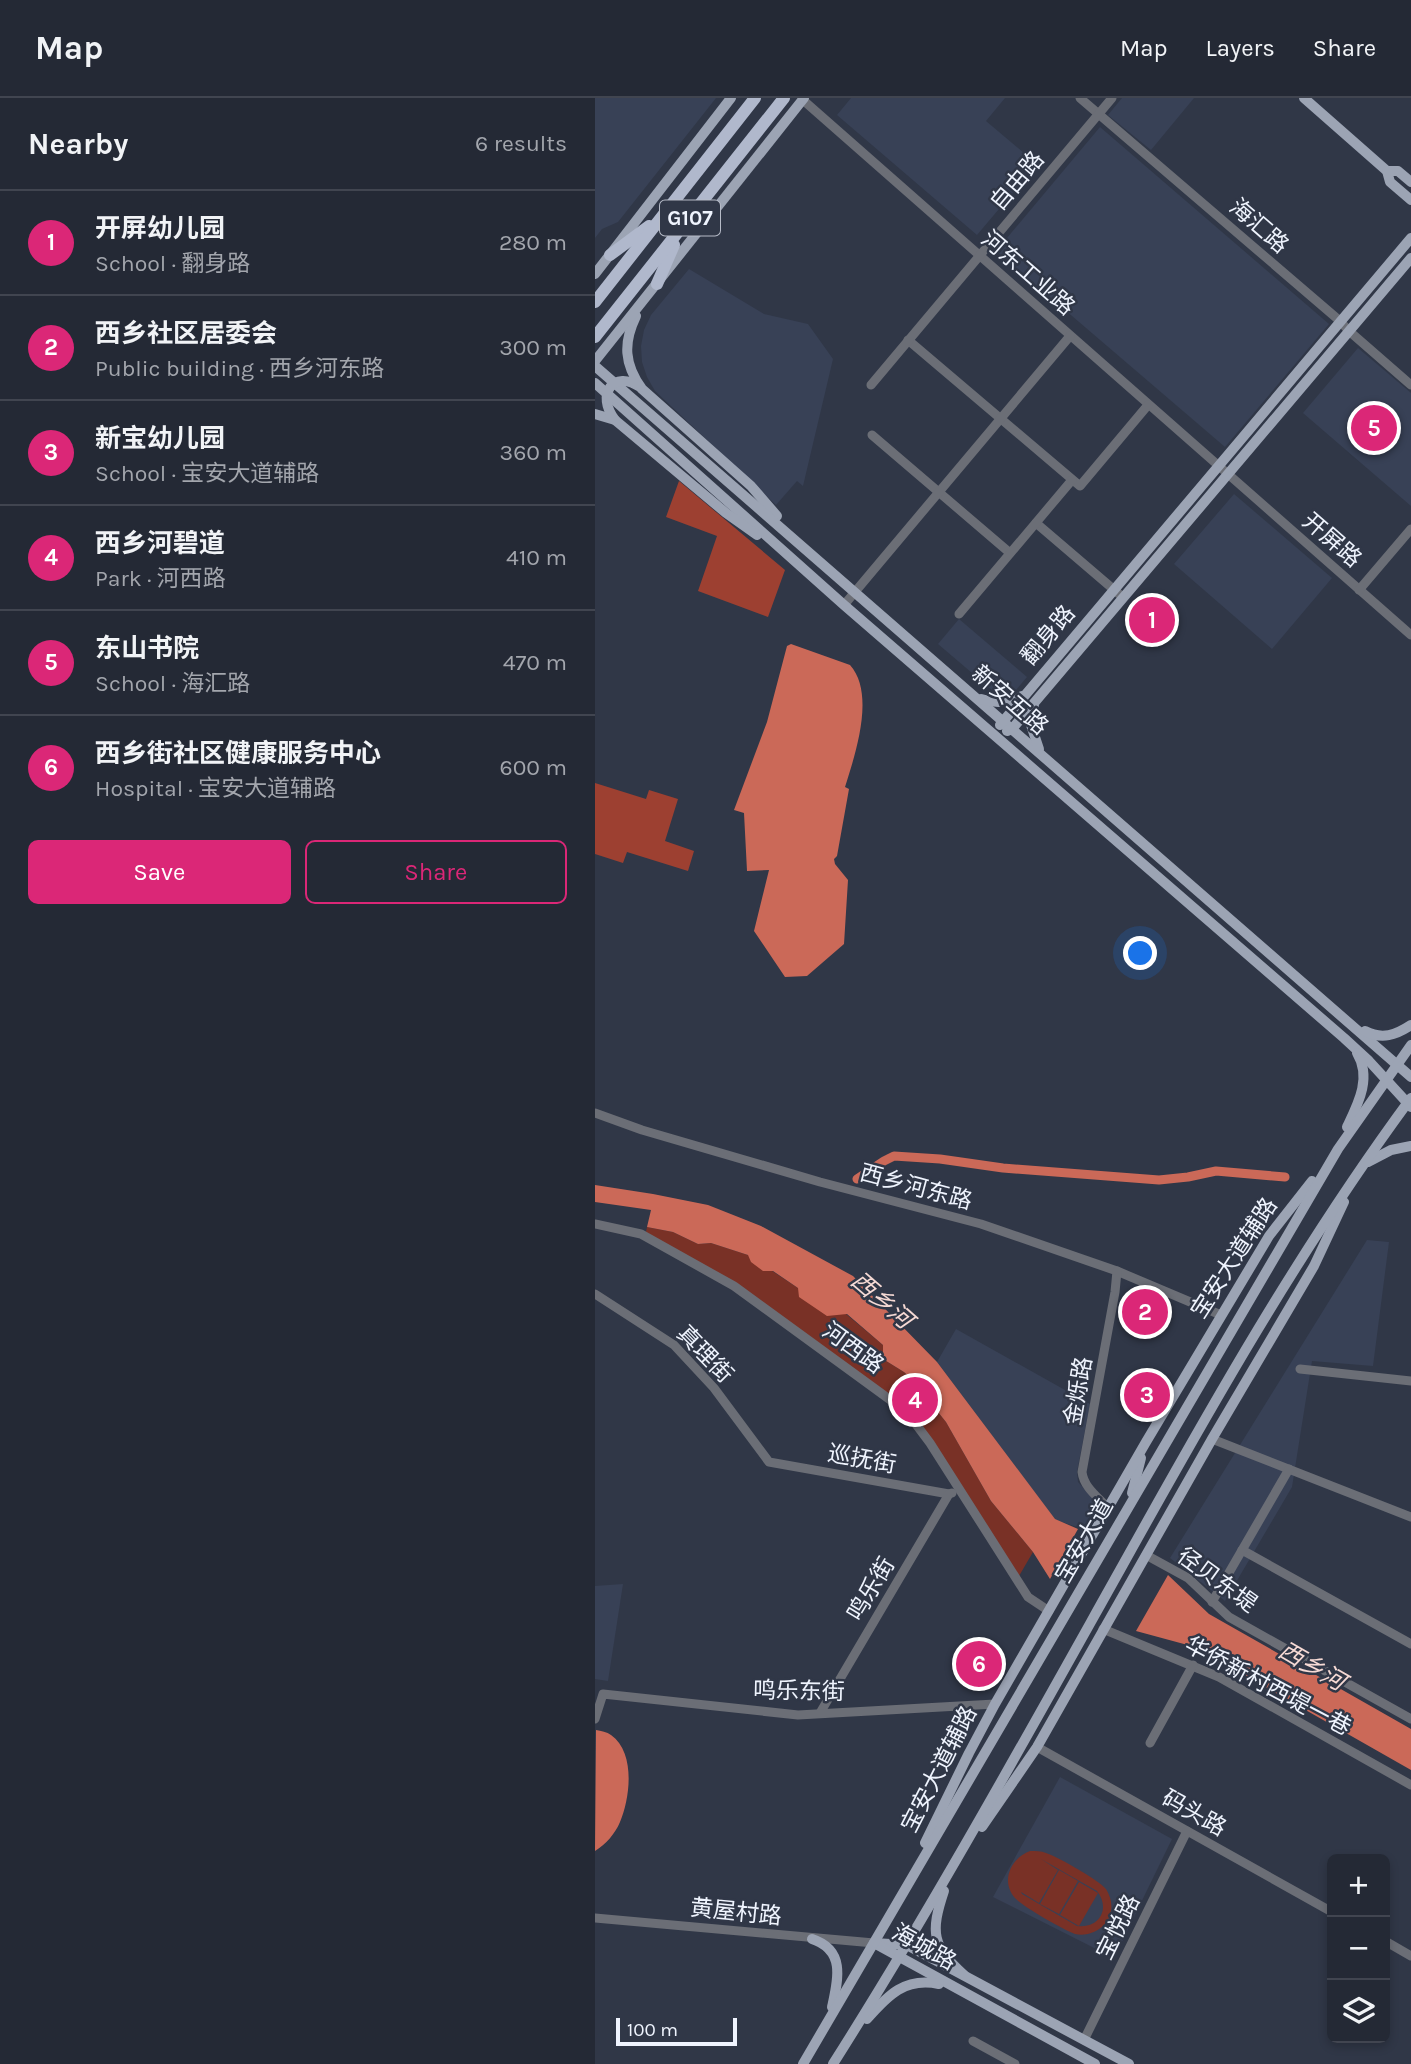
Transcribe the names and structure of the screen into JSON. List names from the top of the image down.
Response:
{
  "streets": {
    "highway": ["G107"],
    "main road": [
      "翻身路",
      "新安五路",
      "宝安大道辅路",
      "宝安大道",
      "海城路"
    ],
    "street": [
      "自由路",
      "海汇路",
      "河东工业路",
      "开屏路",
      "西乡河东路",
      "河西路",
      "真理街",
      "金烁路",
      "巡抚街",
      "径贝东堤",
      "鸣乐街",
      "华侨新村西堤一巷",
      "鸣乐东街",
      "码头路",
      "黄屋村路",
      "宝悦路"
    ]
  },
  "crossings": [
    ["自由路", "海汇路"],
    ["自由路", "河东工业路"],
    ["海汇路", "翻身路"],
    ["河东工业路", "开屏路"],
    ["河东工业路", "翻身路"],
    ["开屏路", "翻身路"],
    ["翻身路", "新安五路"],
    ["新安五路", "宝安大道"],
    ["西乡河东路", "宝安大道辅路"],
    ["西乡河东路", "金烁路"],
    ["宝安大道辅路", "河西路"],
    ["宝安大道辅路", "金烁路"],
    ["宝安大道辅路", "宝安大道"],
    ["宝安大道辅路", "鸣乐东街"],
    ["河西路", "鸣乐街"],
    ["真理街", "巡抚街"],
    ["巡抚街", "鸣乐街"],
    ["宝安大道", "黄屋村路"],
    ["宝安大道", "海城路"],
    ["鸣乐街", "鸣乐东街"],
    ["码头路", "宝悦路"],
    ["黄屋村路", "海城路"],
    ["宝悦路", "海城路"]
  ],
  "water": ["西乡河"],
  "scale_bar": "100 m",
  "page": {
    "header": "Map",
    "nav": ["Map", "Layers", "Share"],
    "heading": ["Nearby", "6 results"],
    "list": [
      {
        "mark": "1",
        "name": "开屏幼儿园",
        "note": "School · 翻身路",
        "value": "280 m"
      },
      {
        "mark": "2",
        "name": "西乡社区居委会",
        "note": "Public building · 西乡河东路",
        "value": "300 m"
      },
      {
        "mark": "3",
        "name": "新宝幼儿园",
        "note": "School · 宝安大道辅路",
        "value": "360 m"
      },
      {
        "mark": "4",
        "name": "西乡河碧道",
        "note": "Park · 河西路",
        "value": "410 m"
      },
      {
        "mark": "5",
        "name": "东山书院",
        "note": "School · 海汇路",
        "value": "470 m"
      },
      {
        "mark": "6",
        "name": "西乡街社区健康服务中心",
        "note": "Hospital · 宝安大道辅路",
        "value": "600 m"
      }
    ],
    "pins": [
      "5",
      "1",
      "2",
      "3",
      "4",
      "6"
    ],
    "buttons": ["Save", "Share"],
    "map_buttons": ["+", "−"],
    "scale": "100 m"
  }
}
